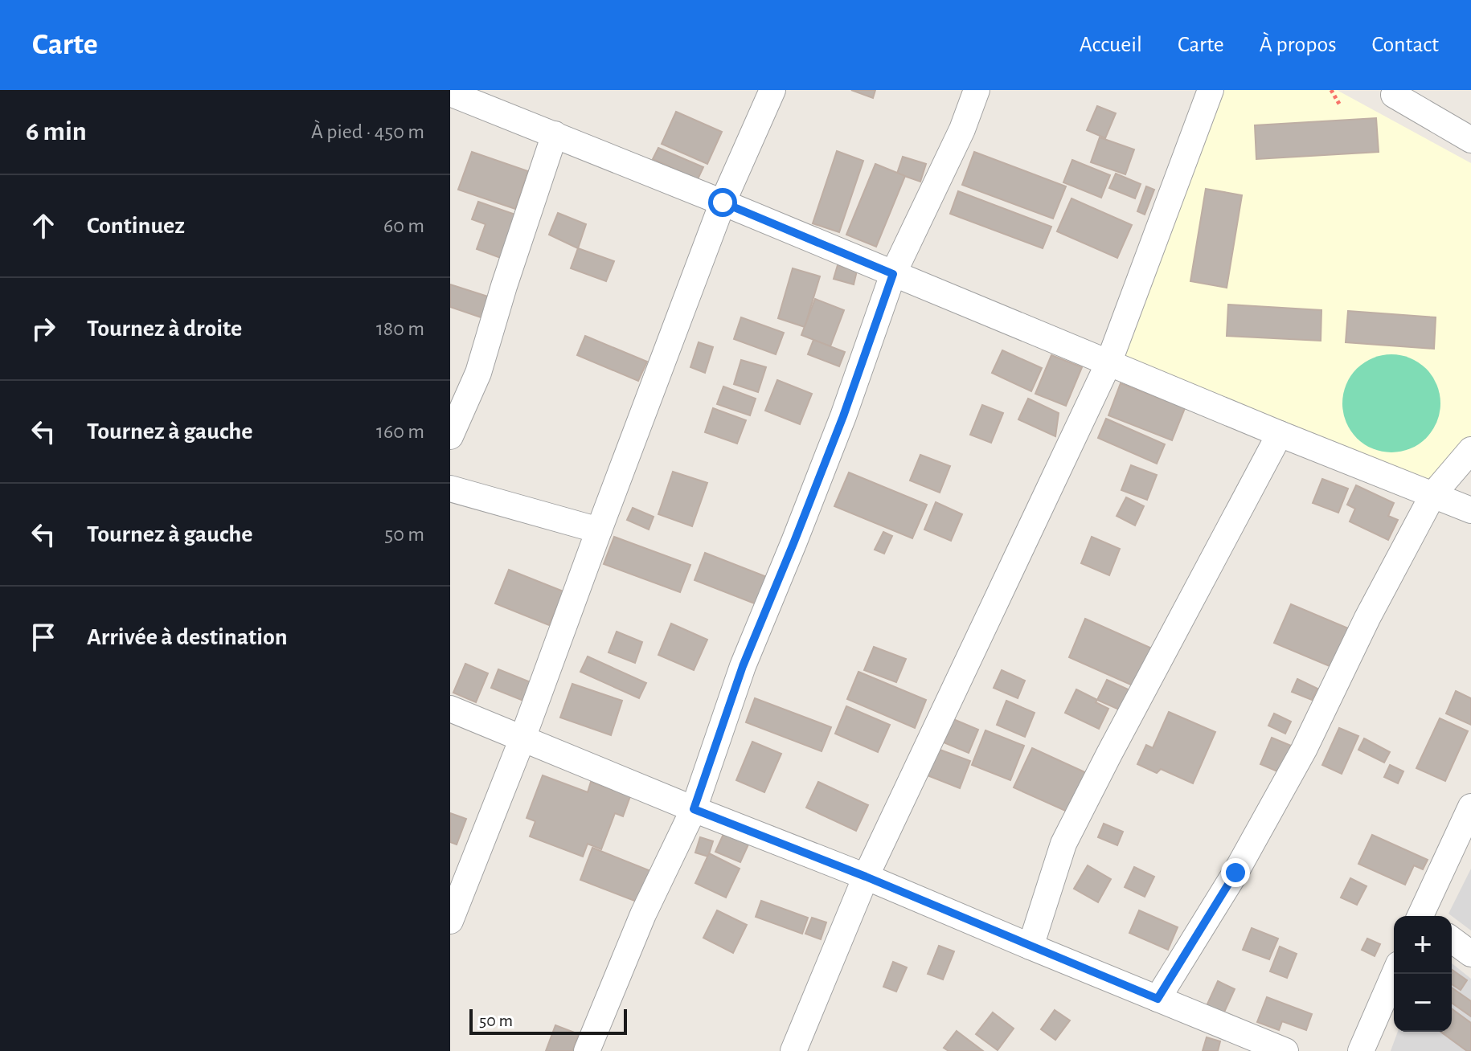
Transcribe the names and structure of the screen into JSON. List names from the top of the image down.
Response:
{
  "scale_bar": "50 m",
  "page": {
    "header": "Carte",
    "nav": [
      "Accueil",
      "Carte",
      "À propos",
      "Contact"
    ],
    "heading": ["6 min", "À pied · 450 m"],
    "list": [
      ["Continuez", "60 m"],
      ["Tournez à droite", "180 m"],
      ["Tournez à gauche", "160 m"],
      ["Tournez à gauche", "50 m"],
      "Arrivée à destination"
    ],
    "map_buttons": ["+", "−"],
    "scale": "50 m"
  }
}
